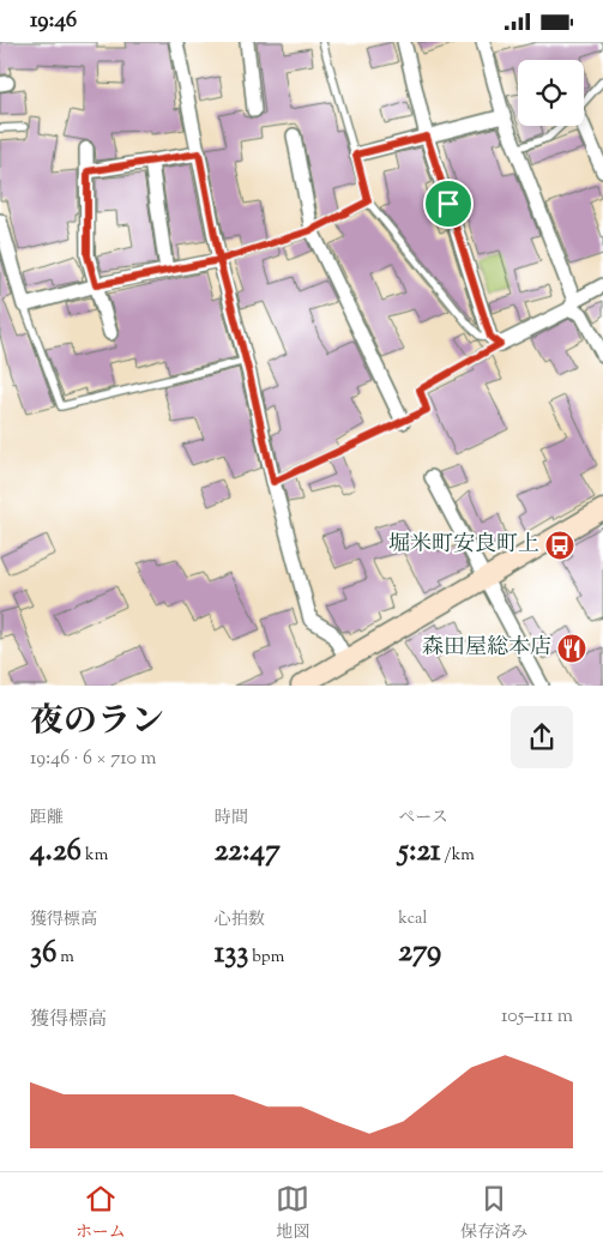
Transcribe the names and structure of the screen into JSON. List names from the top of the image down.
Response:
{
  "places": {
    "bus stop": ["堀米町安良町上"],
    "restaurant": ["森田屋総本店"]
  },
  "page": {
    "status": "19:46",
    "heading": ["夜のラン", "19:46 · 6 × 710 m"],
    "stats": [
      ["距離", "4.26 km"],
      ["時間", "22:47"],
      ["ペース", "5:21 /km"],
      ["獲得標高", "36 m"],
      ["心拍数", "133 bpm"],
      ["kcal", "279"]
    ],
    "chart": ["獲得標高", "105–111 m"],
    "tabs": ["ホーム", "地図", "保存済み"]
  }
}
